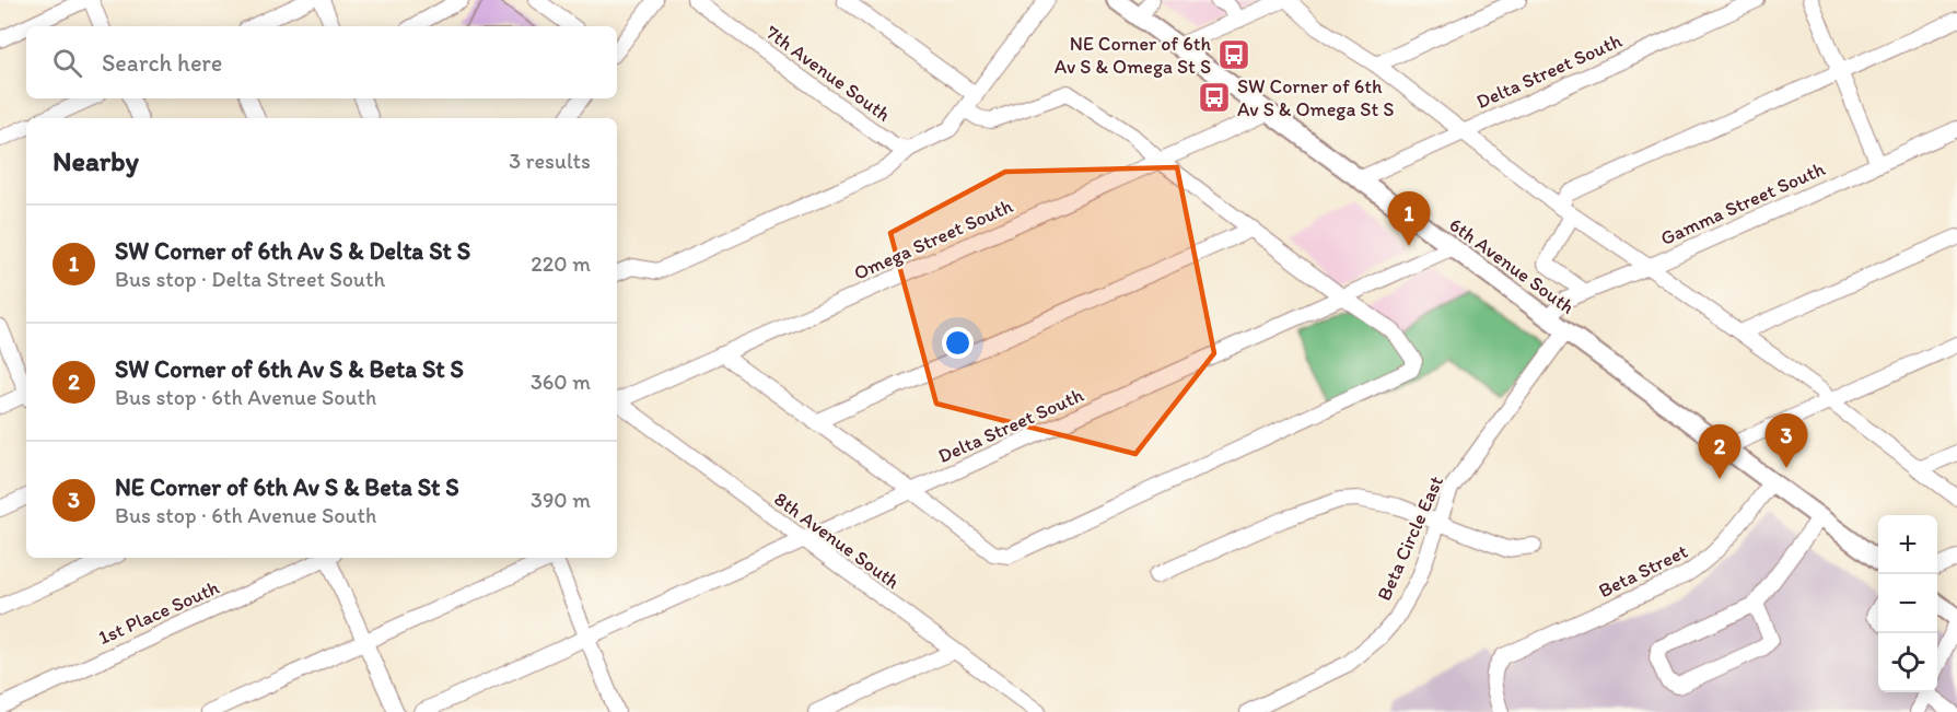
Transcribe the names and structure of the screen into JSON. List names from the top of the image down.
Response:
{
  "streets": {
    "main road": ["6th Avenue South"],
    "street": [
      "Delta Street South",
      "7th Avenue South",
      "Gamma Street South",
      "Omega Street South",
      "Beta Circle East",
      "8th Avenue South",
      "Beta Street",
      "1st Place South"
    ]
  },
  "crossings": [
    ["Delta Street South", "6th Avenue South"],
    ["Delta Street South", "8th Avenue South"],
    ["Gamma Street South", "6th Avenue South"],
    ["Omega Street South", "6th Avenue South"],
    ["6th Avenue South", "Beta Circle East"],
    ["6th Avenue South", "Beta Street"]
  ],
  "places": {
    "bus stop": ["NE Corner of 6th Av S & Omega St S", "SW Corner of 6th Av S & Omega St S"]
  },
  "page": {
    "search": "Search here",
    "heading": ["Nearby", "3 results"],
    "pins": ["1", "3", "2"],
    "list": [
      {
        "mark": "1",
        "name": "SW Corner of 6th Av S & Delta St S",
        "note": "Bus stop · Delta Street South",
        "value": "220 m"
      },
      {
        "mark": "2",
        "name": "SW Corner of 6th Av S & Beta St S",
        "note": "Bus stop · 6th Avenue South",
        "value": "360 m"
      },
      {
        "mark": "3",
        "name": "NE Corner of 6th Av S & Beta St S",
        "note": "Bus stop · 6th Avenue South",
        "value": "390 m"
      }
    ],
    "map_buttons": ["+", "−"]
  }
}
